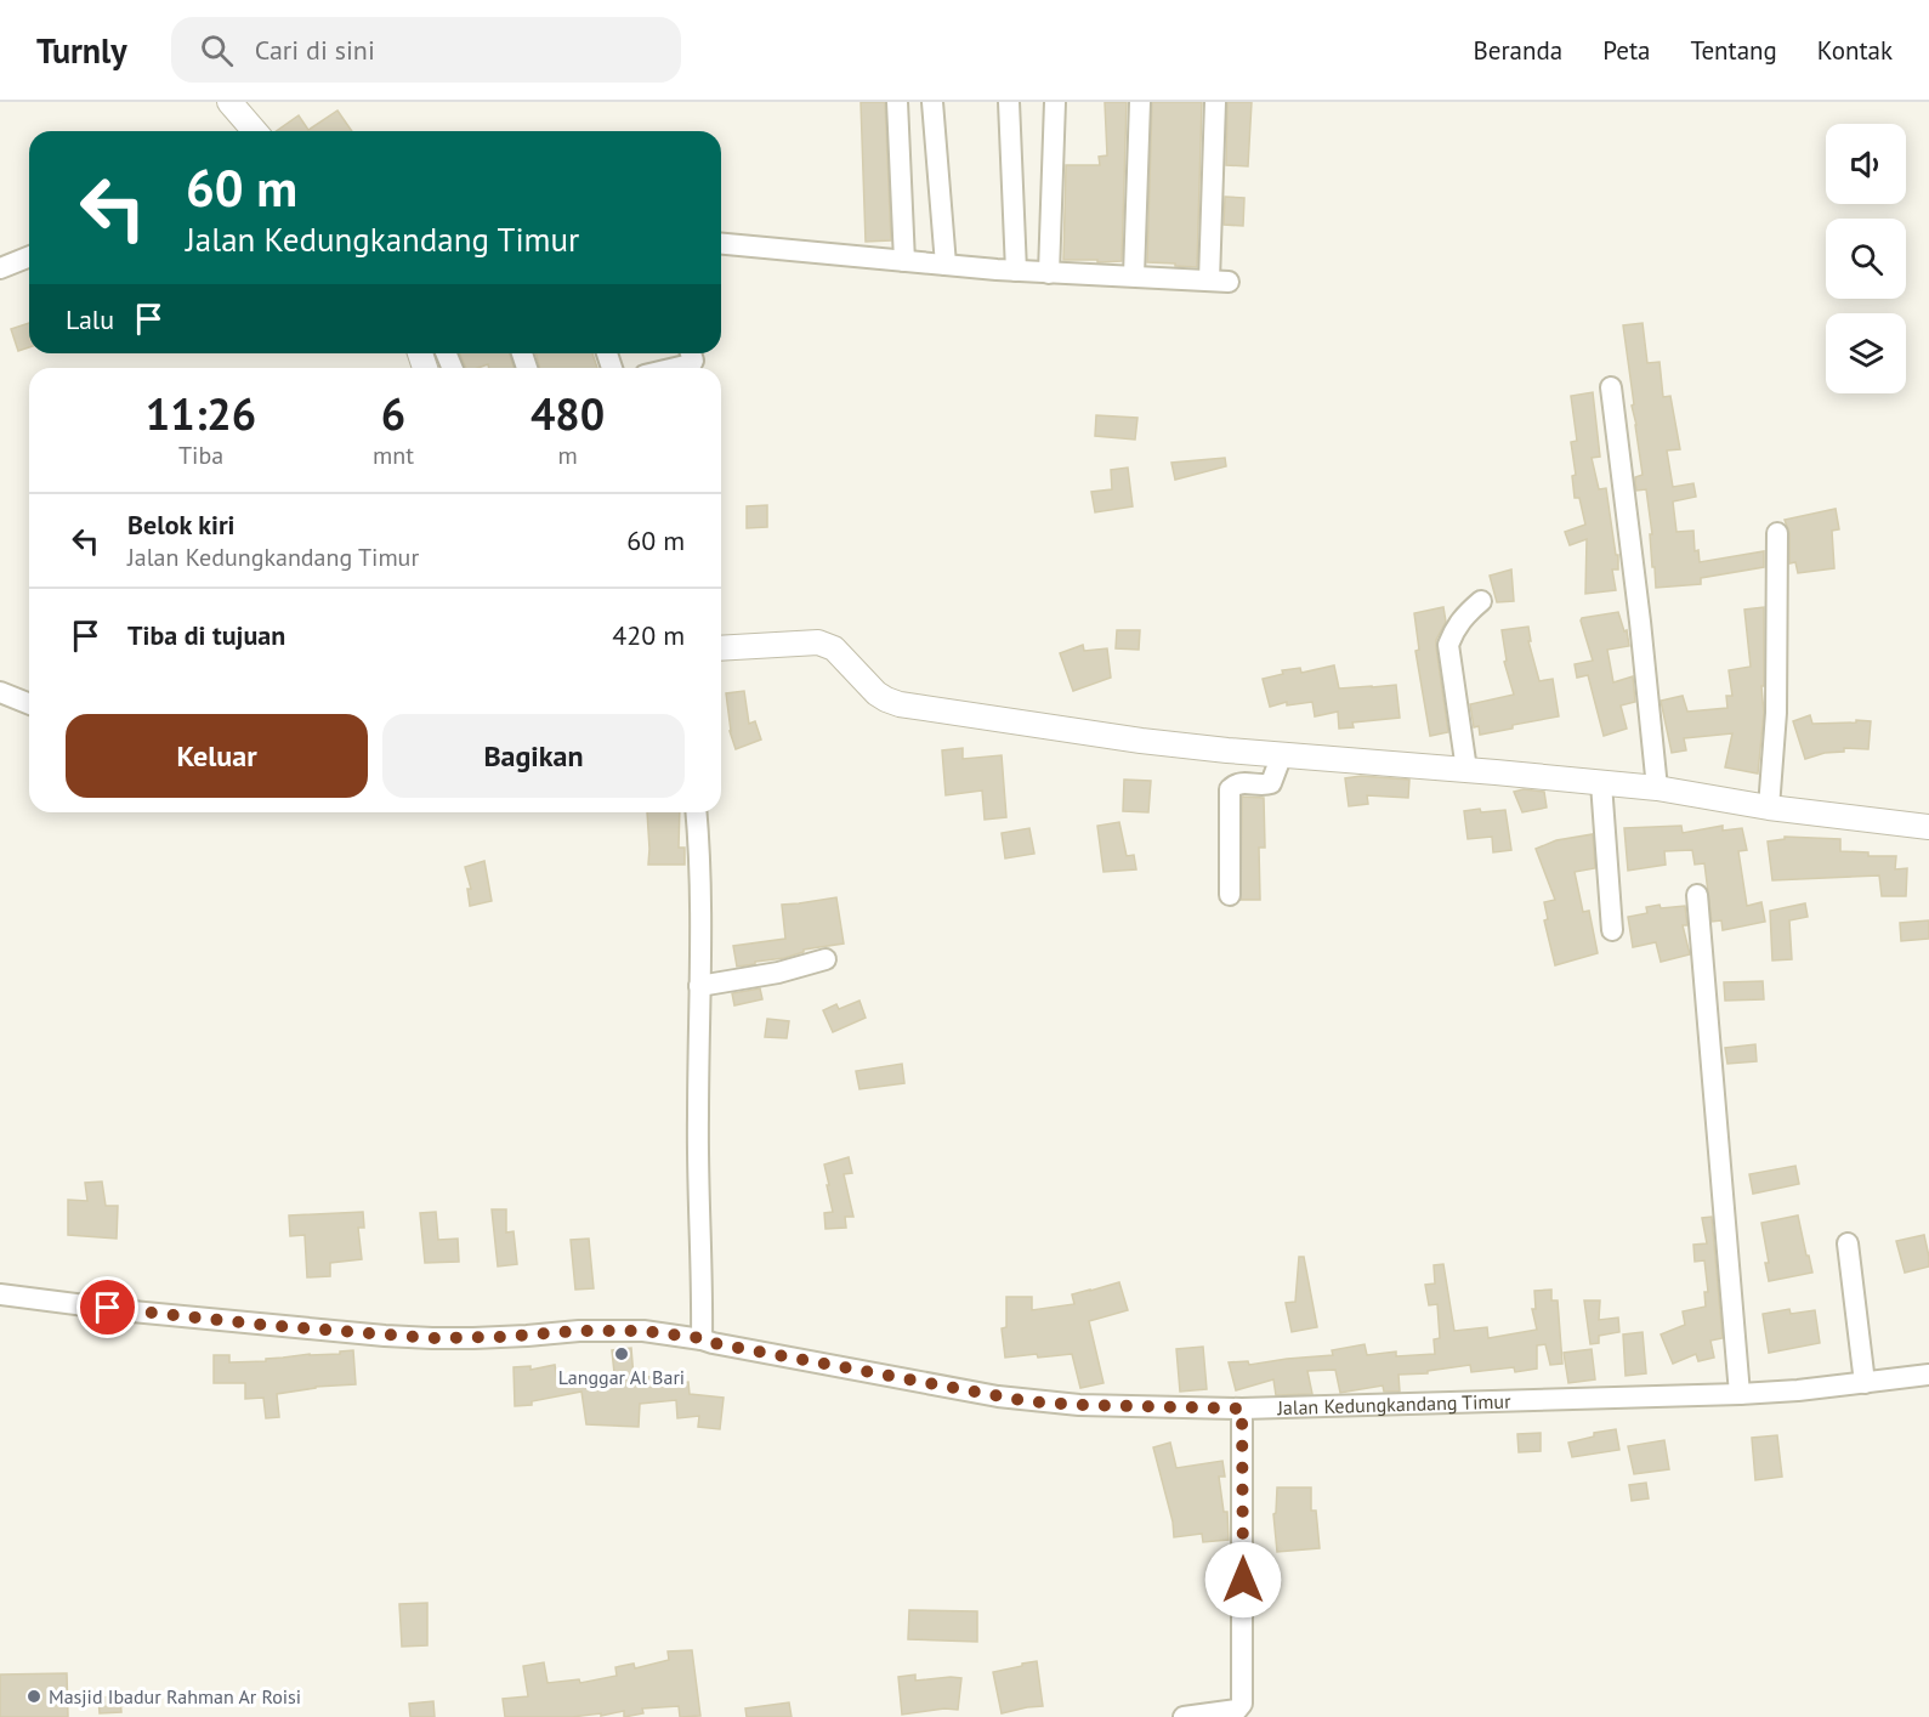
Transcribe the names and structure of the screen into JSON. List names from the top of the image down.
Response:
{
  "streets": {
    "street": ["Jalan Kedungkandang Timur"]
  },
  "places": ["Langgar Al Bari", "Masjid Ibadur Rahman Ar Roisi"],
  "page": {
    "header": "Turnly",
    "search": "Cari di sini",
    "nav": [
      "Beranda",
      "Peta",
      "Tentang",
      "Kontak"
    ],
    "turn": ["60 m", "Jalan Kedungkandang Timur"],
    "then": "Lalu",
    "eta": [
      "11:26",
      "Tiba",
      "6",
      "mnt",
      "480",
      "m"
    ],
    "list": [
      {
        "name": "Belok kiri",
        "note": "Jalan Kedungkandang Timur",
        "value": "60 m"
      },
      {
        "name": "Tiba di tujuan",
        "value": "420 m"
      }
    ],
    "buttons": ["Keluar", "Bagikan"]
  }
}
